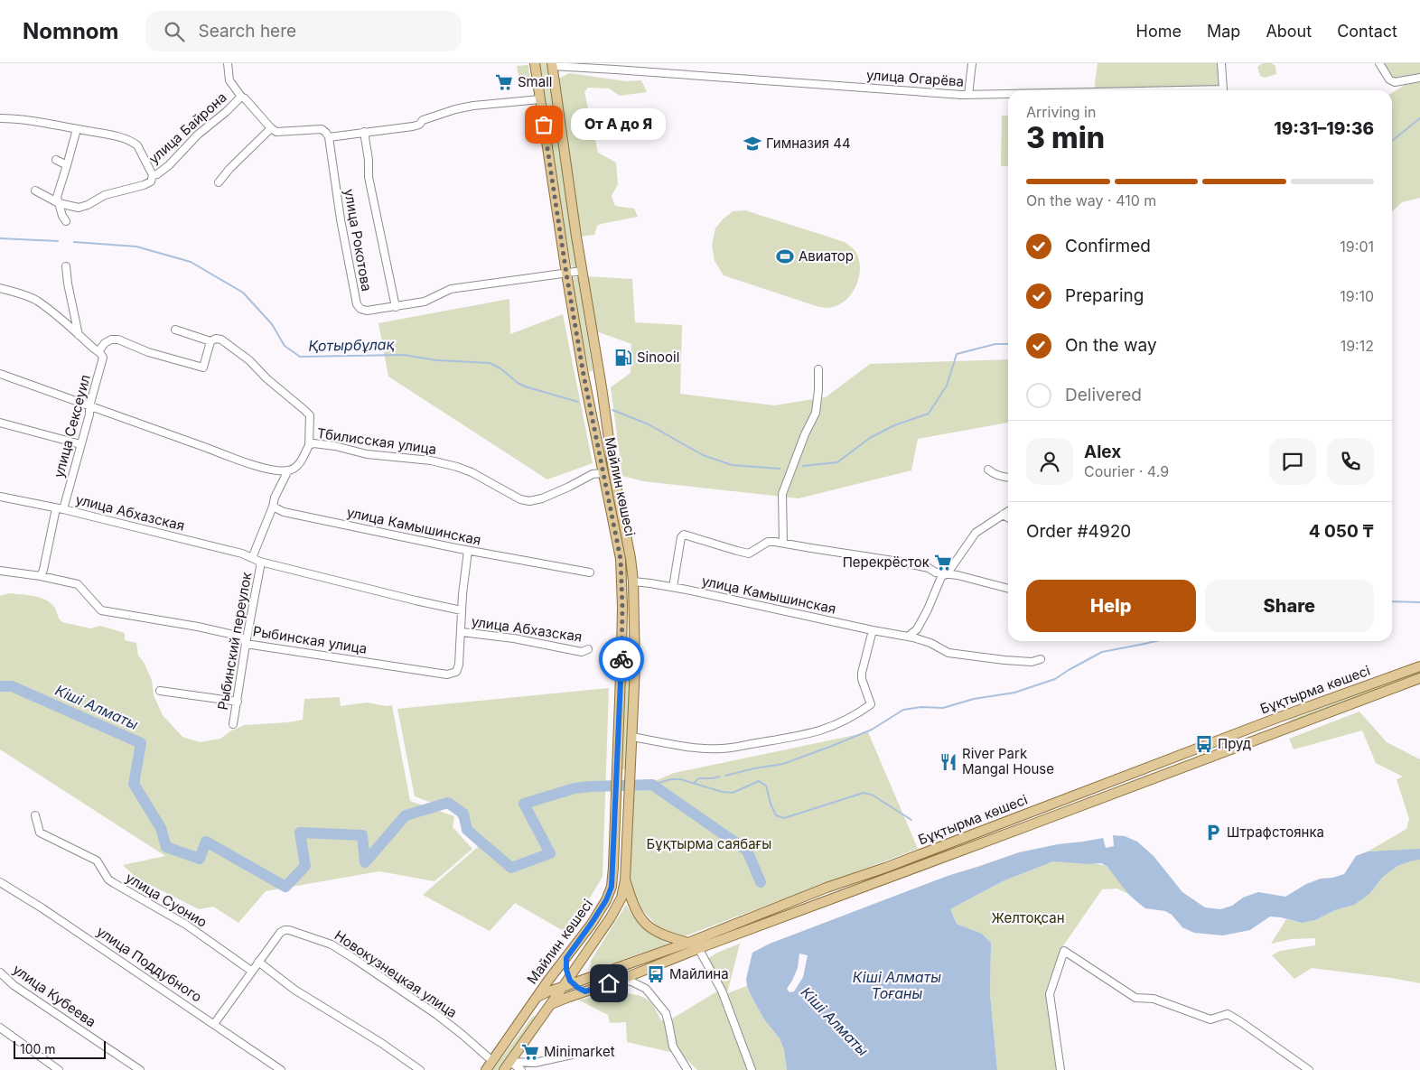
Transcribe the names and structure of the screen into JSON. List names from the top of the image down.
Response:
{
  "streets": {
    "main road": ["Майлин көшесі", "Бұқтырма көшесі"],
    "street": [
      "улица Огарёва",
      "улица Байрона",
      "улица Рокотова",
      "улица Сексеуил",
      "Тбилисская улица",
      "улица Абхазская",
      "улица Камышинская",
      "Рыбинская улица",
      "Рыбинский переулок",
      "улица Суонио",
      "улица Поддубного",
      "Новокузнецкая улица",
      "улица Кубеева"
    ]
  },
  "crossings": [
    ["улица Огарёва", "Майлин көшесі"],
    ["улица Рокотова", "Майлин көшесі"],
    ["улица Сексеуил", "улица Абхазская"],
    ["улица Сексеуил", "Рыбинская улица"],
    ["Тбилисская улица", "Майлин көшесі"],
    ["Майлин көшесі", "улица Камышинская"],
    ["Майлин көшесі", "Бұқтырма көшесі"],
    ["Майлин көшесі", "Новокузнецкая улица"],
    ["улица Абхазская", "Рыбинская улица"],
    ["улица Абхазская", "Рыбинский переулок"],
    ["улица Камышинская", "Рыбинская улица"],
    ["Рыбинская улица", "Рыбинский переулок"],
    ["улица Суонио", "Новокузнецкая улица"],
    ["улица Поддубного", "Новокузнецкая улица"]
  ],
  "water": ["Қотырбұлақ", "Кіші Алматы", "Кіші Алматы Тоғаны"],
  "parks": ["Бұқтырма саябағы", "Желтоқсан"],
  "places": {
    "supermarket": ["Small", "Перекрёсток", "Minimarket"],
    "other": ["От А до Я"],
    "school or university": ["Гимназия 44"],
    "sports": ["Авиатор"],
    "fuel station": ["Sinooil"],
    "bus stop": ["Пруд", "Майлина"],
    "restaurant": ["River Park Mangal House"],
    "parking": ["Штрафстоянка"]
  },
  "scale_bar": "100 m",
  "page": {
    "header": "Nomnom",
    "search": "Search here",
    "nav": [
      "Home",
      "Map",
      "About",
      "Contact"
    ],
    "heading": ["3 min", "Arriving in", "19:31–19:36"],
    "panel": [
      "Alex",
      "Courier · 4.9",
      "Order #4920",
      "4 050 ₸"
    ],
    "bubble": "От А до Я",
    "bar": "On the way · 410 m",
    "list": [
      ["Confirmed", "19:01"],
      ["Preparing", "19:10"],
      ["On the way", "19:12"],
      "Delivered"
    ],
    "buttons": ["Help", "Share"],
    "scale": "100 m"
  }
}
